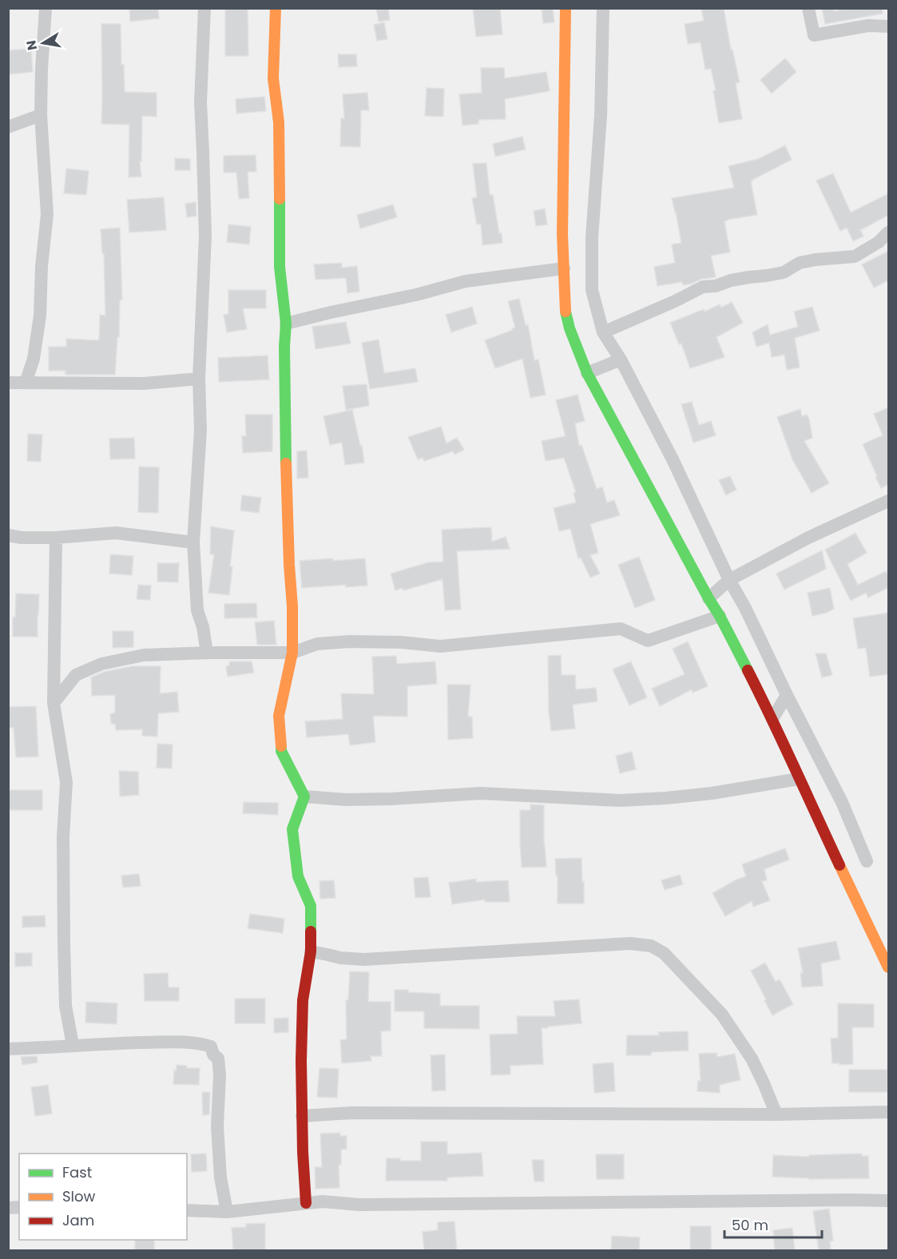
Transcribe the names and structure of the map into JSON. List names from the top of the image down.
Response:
{
  "legend": ["Fast", "Slow", "Jam"],
  "scale_bar": "50 m",
  "north": "left"
}
